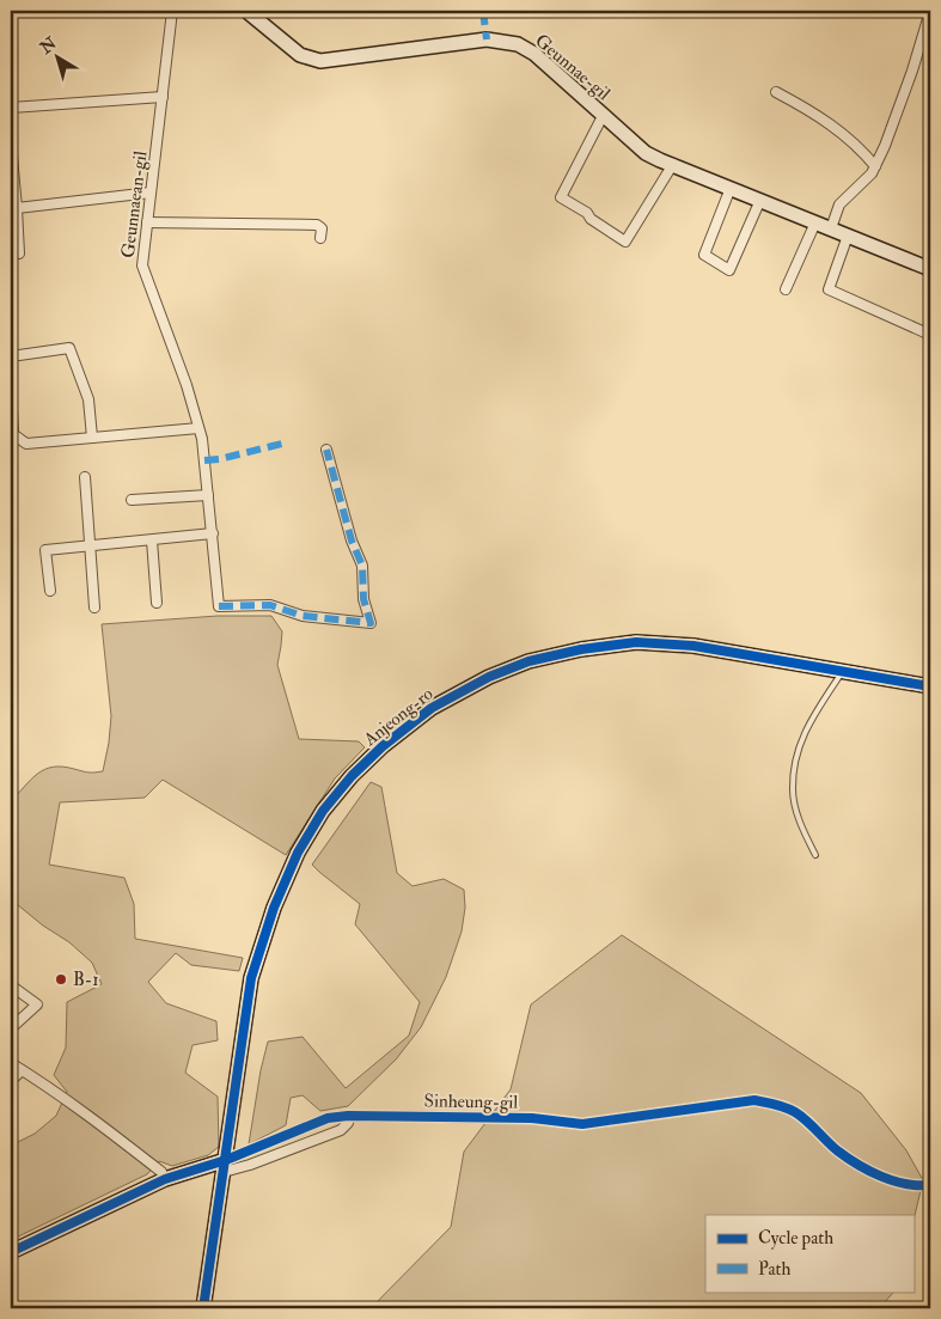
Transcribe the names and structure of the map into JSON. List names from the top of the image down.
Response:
{
  "streets": {
    "street": [
      "Geunnae-gil",
      "Geunnaean-gil",
      "Anjeong-ro",
      "Sinheung-gil"
    ]
  },
  "crossings": [
    ["Anjeong-ro", "Sinheung-gil"]
  ],
  "places": ["B-1"],
  "legend": ["Cycle path", "Path"],
  "north": "top left"
}
